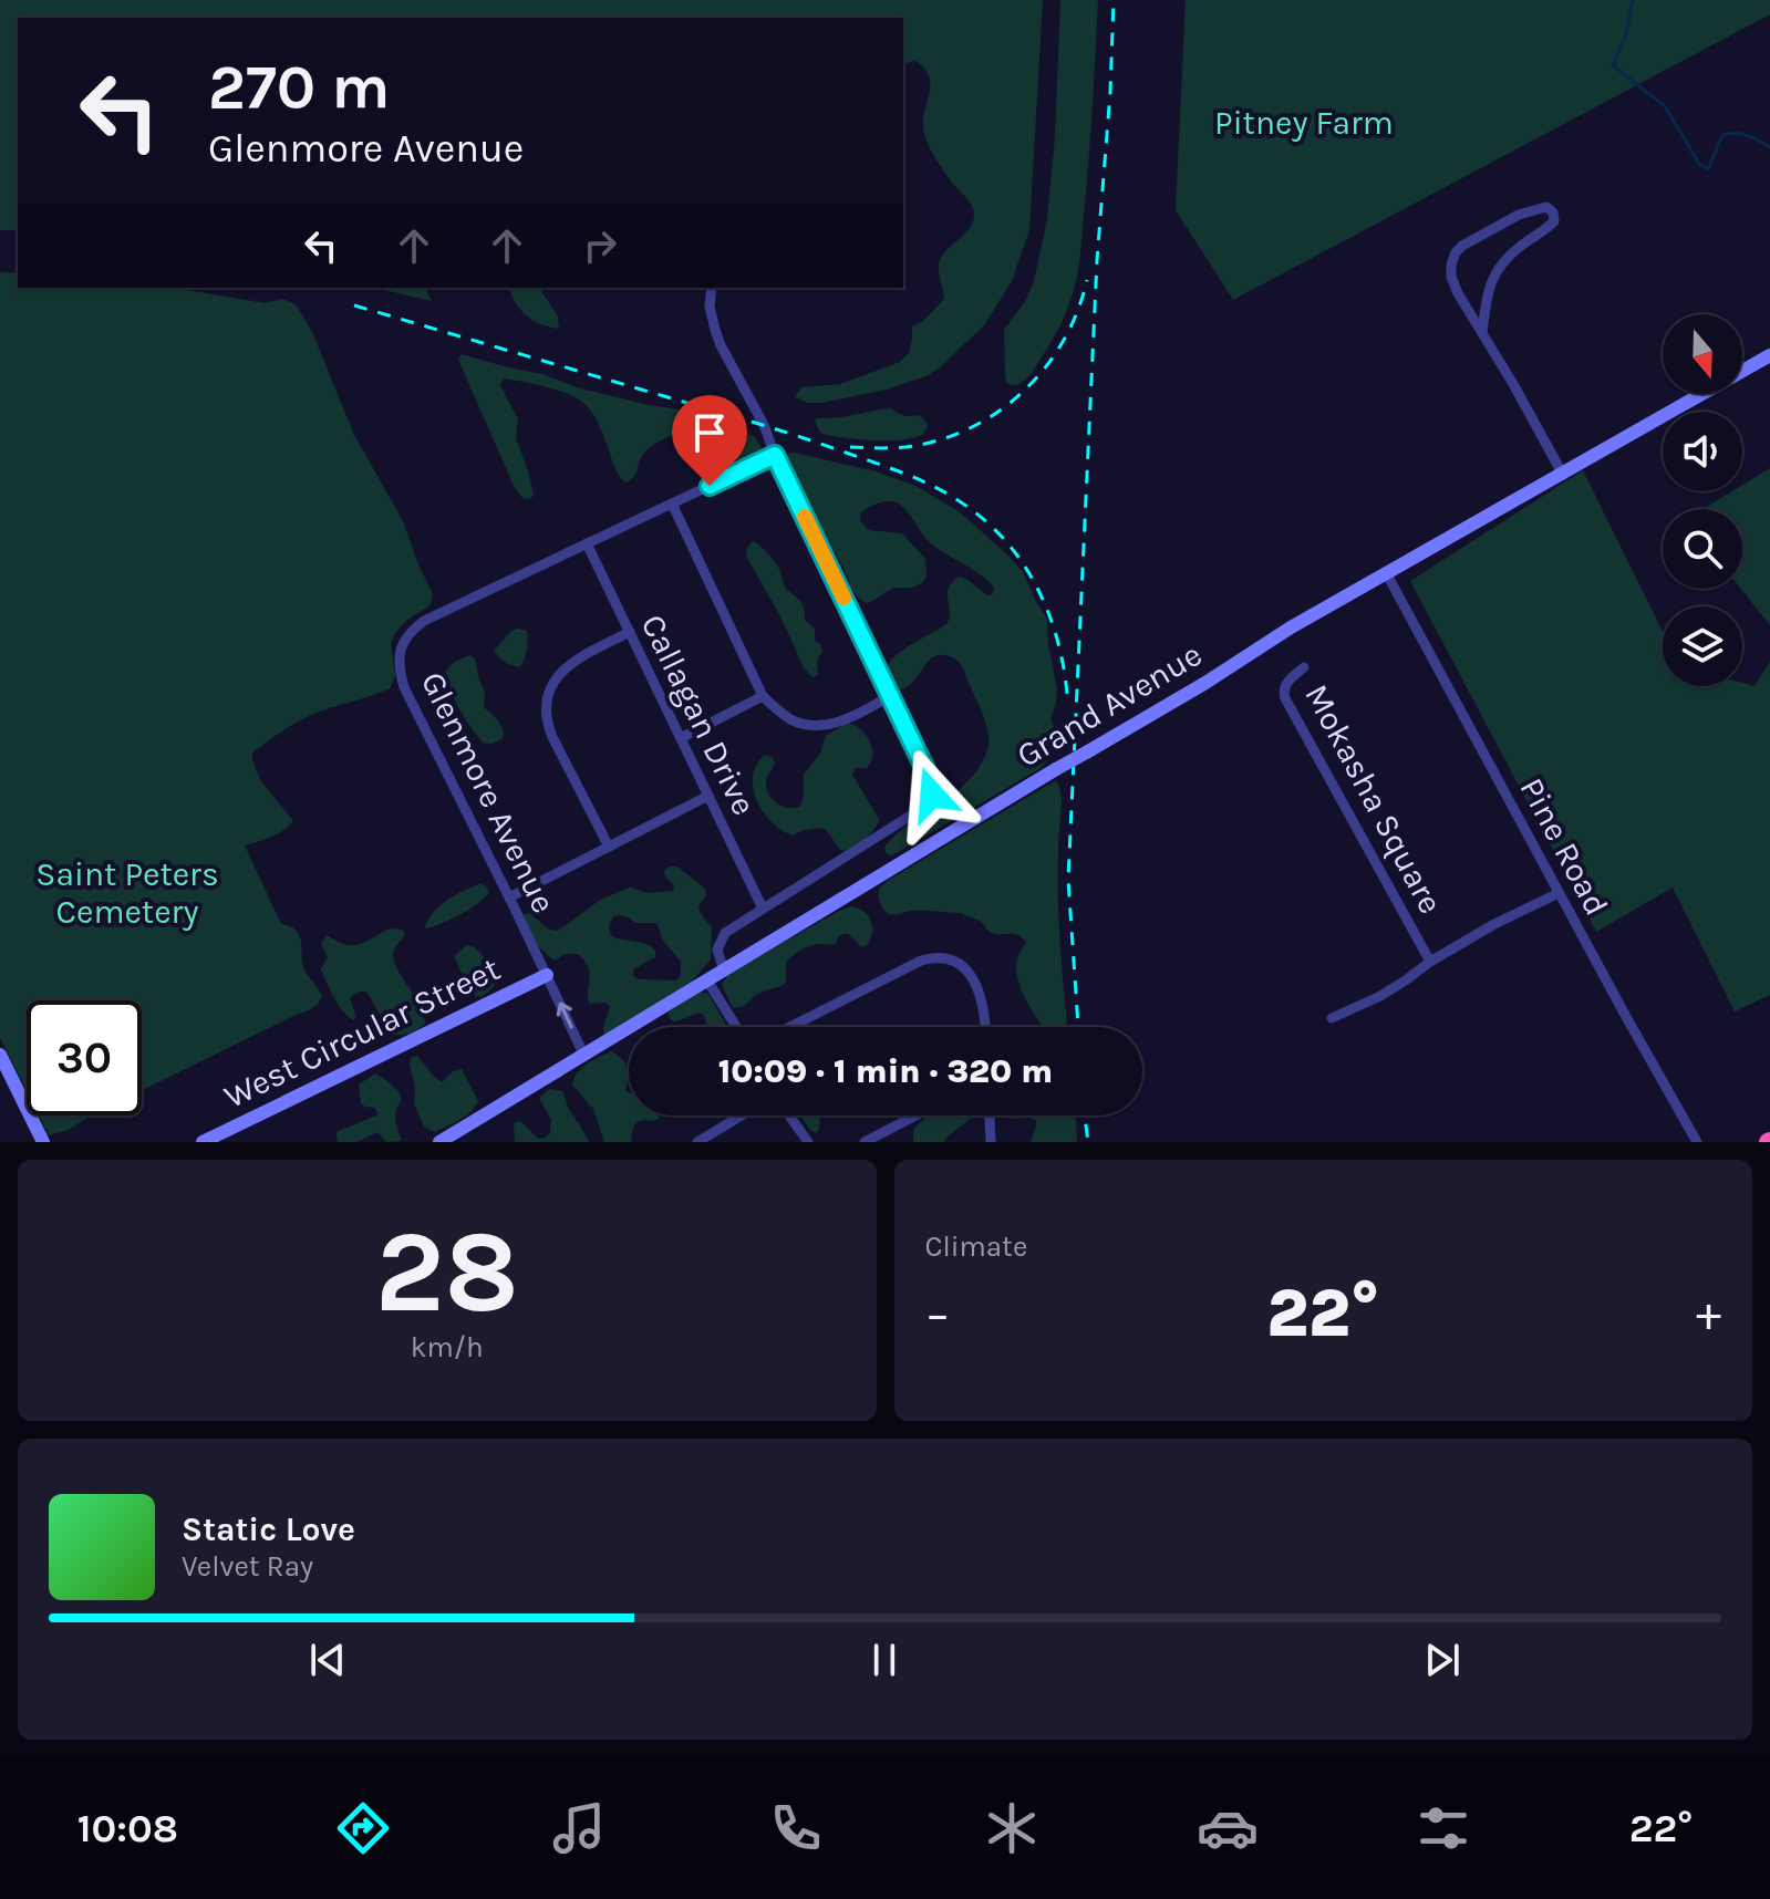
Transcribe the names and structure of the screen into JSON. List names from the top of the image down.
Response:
{
  "streets": {
    "street": [
      "Grand Avenue",
      "Callagan Drive",
      "Glenmore Avenue",
      "Mokasha Square",
      "Pine Road",
      "West Circular Street"
    ]
  },
  "crossings": [
    ["Grand Avenue", "Glenmore Avenue"],
    ["Grand Avenue", "Pine Road"],
    ["Callagan Drive", "Glenmore Avenue"],
    ["Glenmore Avenue", "West Circular Street"]
  ],
  "parks": ["Pitney Farm", "Saint Peters Cemetery"],
  "north": "bottom",
  "page": {
    "turn": ["270 m", "Glenmore Avenue"],
    "limit": "30",
    "trip": "10:09 · 1 min · 320 m",
    "tile": [
      ["28", "km/h"],
      "Climate"
    ],
    "heat": ["−", "22°", "+"],
    "song": ["Static Love", "Velvet Ray"],
    "tabs": ["10:08", "22°"]
  }
}
